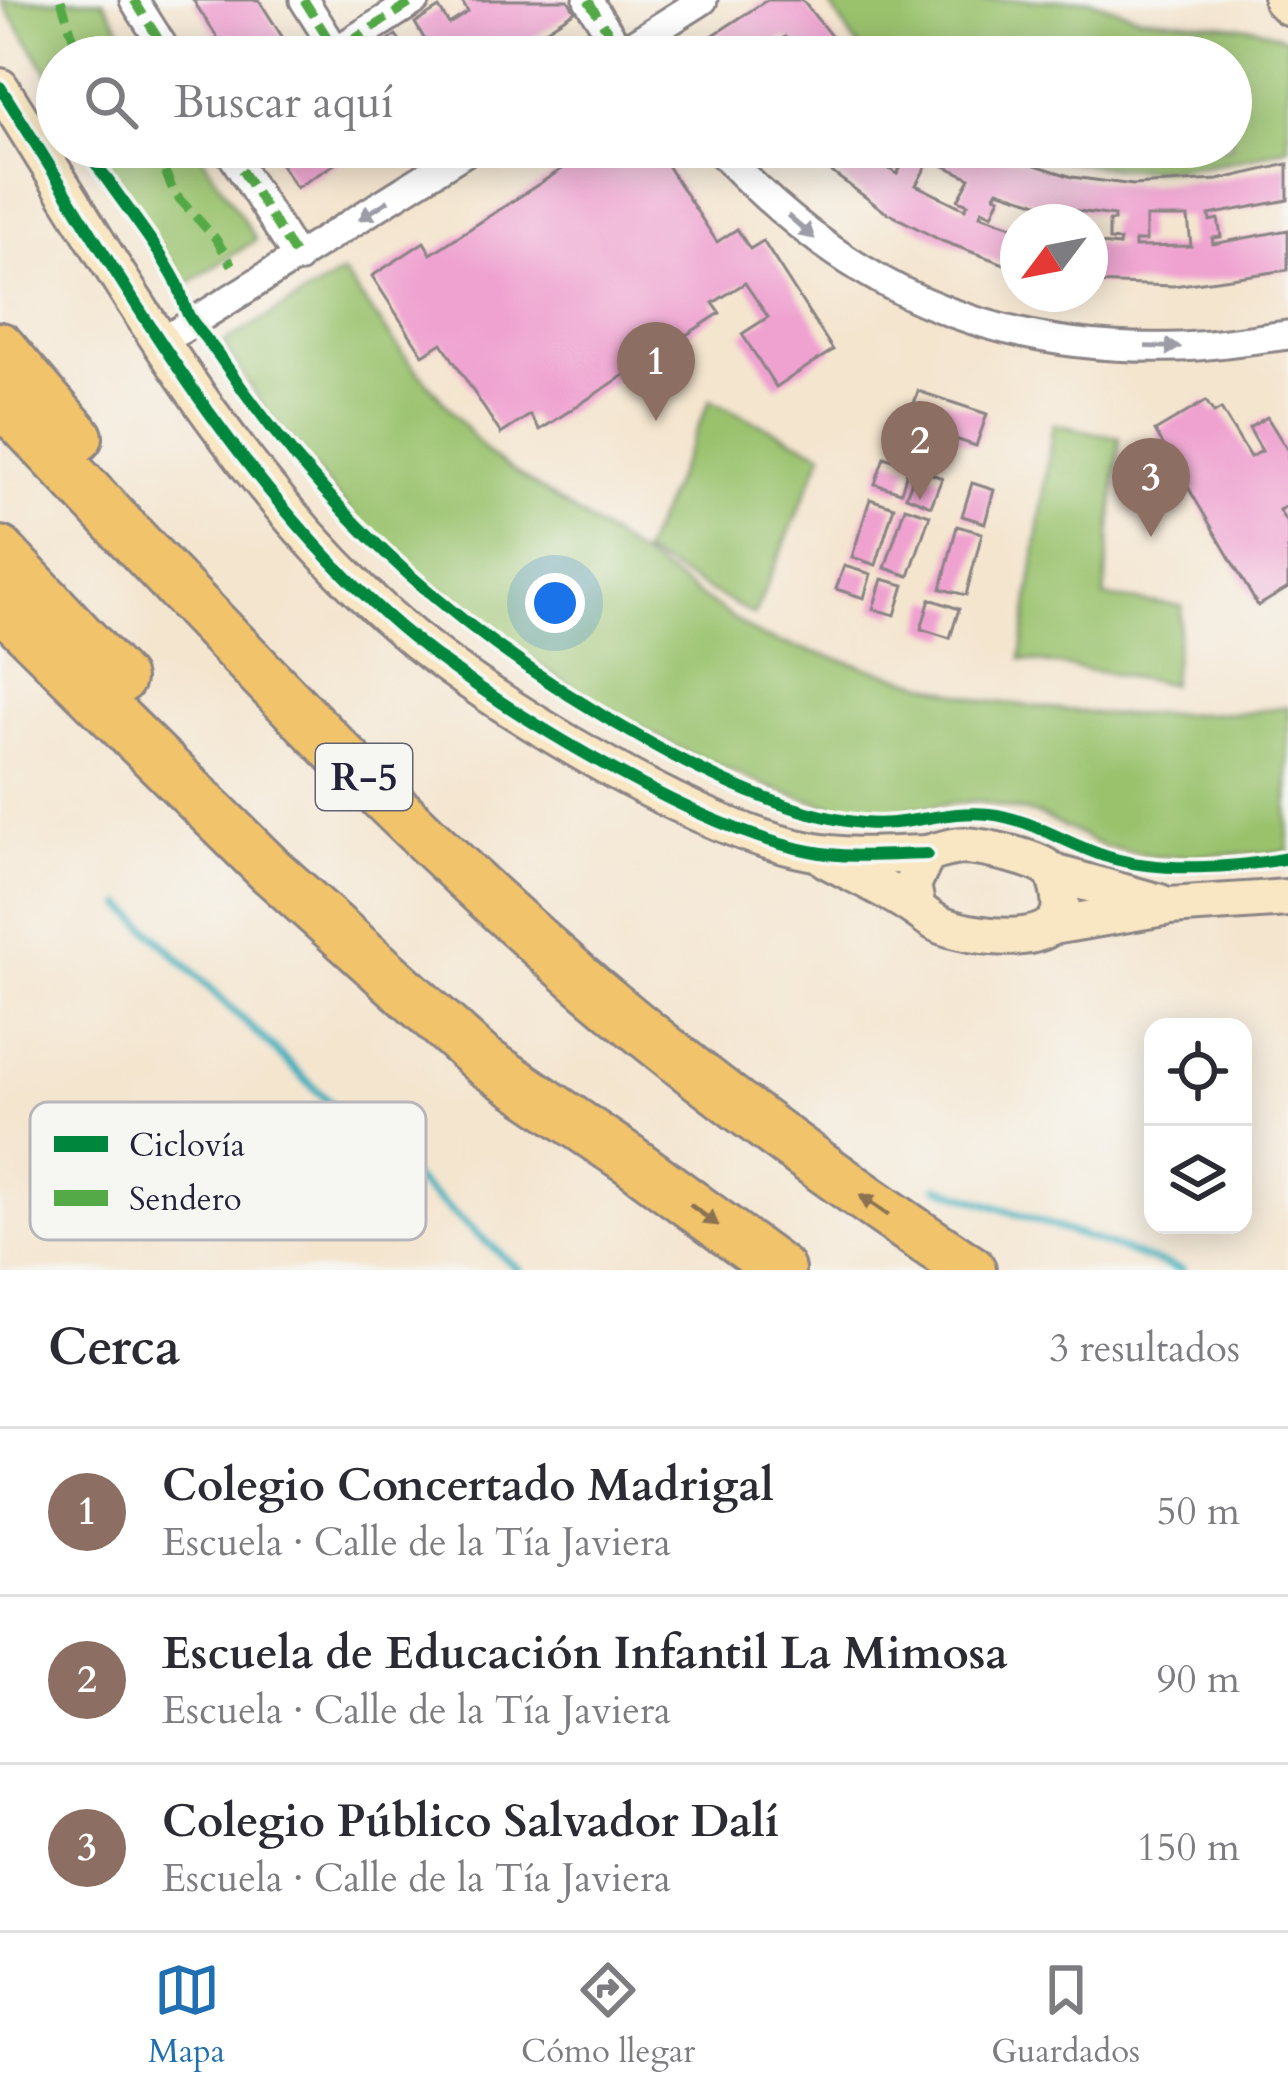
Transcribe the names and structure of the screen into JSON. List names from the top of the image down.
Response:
{
  "streets": {
    "highway": ["R-5"]
  },
  "legend": ["Ciclovía", "Sendero"],
  "north": "bottom left",
  "page": {
    "search": "Buscar aquí",
    "pins": ["1", "2", "3"],
    "heading": ["Cerca", "3 resultados"],
    "list": [
      {
        "mark": "1",
        "name": "Colegio Concertado Madrigal",
        "note": "Escuela · Calle de la Tía Javiera",
        "value": "50 m"
      },
      {
        "mark": "2",
        "name": "Escuela de Educación Infantil La Mimosa",
        "note": "Escuela · Calle de la Tía Javiera",
        "value": "90 m"
      },
      {
        "mark": "3",
        "name": "Colegio Público Salvador Dalí",
        "note": "Escuela · Calle de la Tía Javiera",
        "value": "150 m"
      }
    ],
    "nav": ["Mapa", "Cómo llegar", "Guardados"]
  }
}
